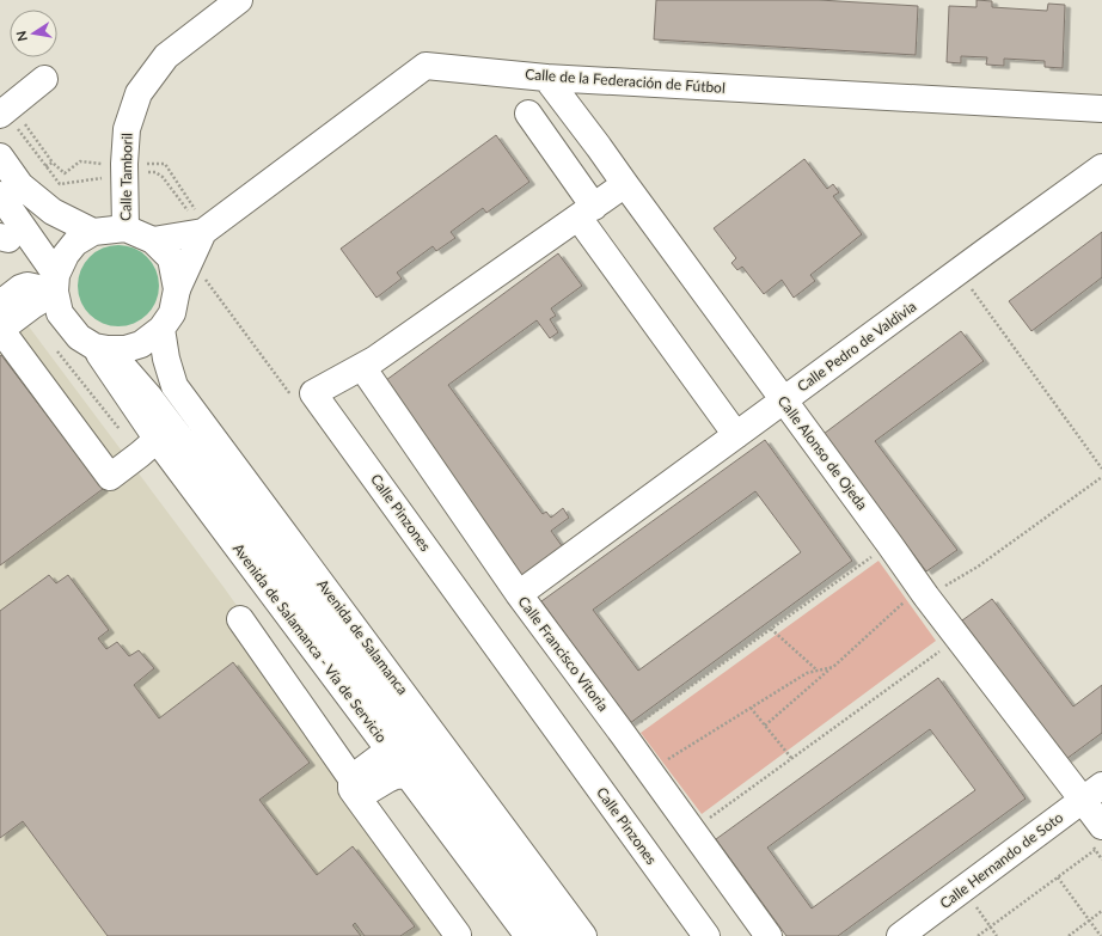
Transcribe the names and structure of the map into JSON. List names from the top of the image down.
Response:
{
  "streets": {
    "main road": [
      "Calle de la Federación de Fútbol",
      "Calle Tamboril",
      "Calle Pedro de Valdivia",
      "Calle Alonso de Ojeda",
      "Calle Pinzones",
      "Avenida de Salamanca",
      "Avenida de Salamanca - Vía de Servicio",
      "Calle Francisco Vitoria",
      "Calle Hernando de Soto"
    ]
  },
  "crossings": [
    ["Calle de la Federación de Fútbol", "Calle Tamboril"],
    ["Calle de la Federación de Fútbol", "Calle Alonso de Ojeda"],
    ["Calle de la Federación de Fútbol", "Avenida de Salamanca"],
    ["Calle de la Federación de Fútbol", "Avenida de Salamanca - Vía de Servicio"],
    ["Calle Tamboril", "Avenida de Salamanca"],
    ["Calle Tamboril", "Avenida de Salamanca - Vía de Servicio"],
    ["Calle Pedro de Valdivia", "Calle Alonso de Ojeda"],
    ["Calle Pedro de Valdivia", "Calle Francisco Vitoria"],
    ["Calle Alonso de Ojeda", "Calle Pinzones"],
    ["Calle Alonso de Ojeda", "Calle Hernando de Soto"],
    ["Calle Pinzones", "Calle Francisco Vitoria"],
    ["Avenida de Salamanca", "Avenida de Salamanca - Vía de Servicio"]
  ],
  "north": "left"
}
